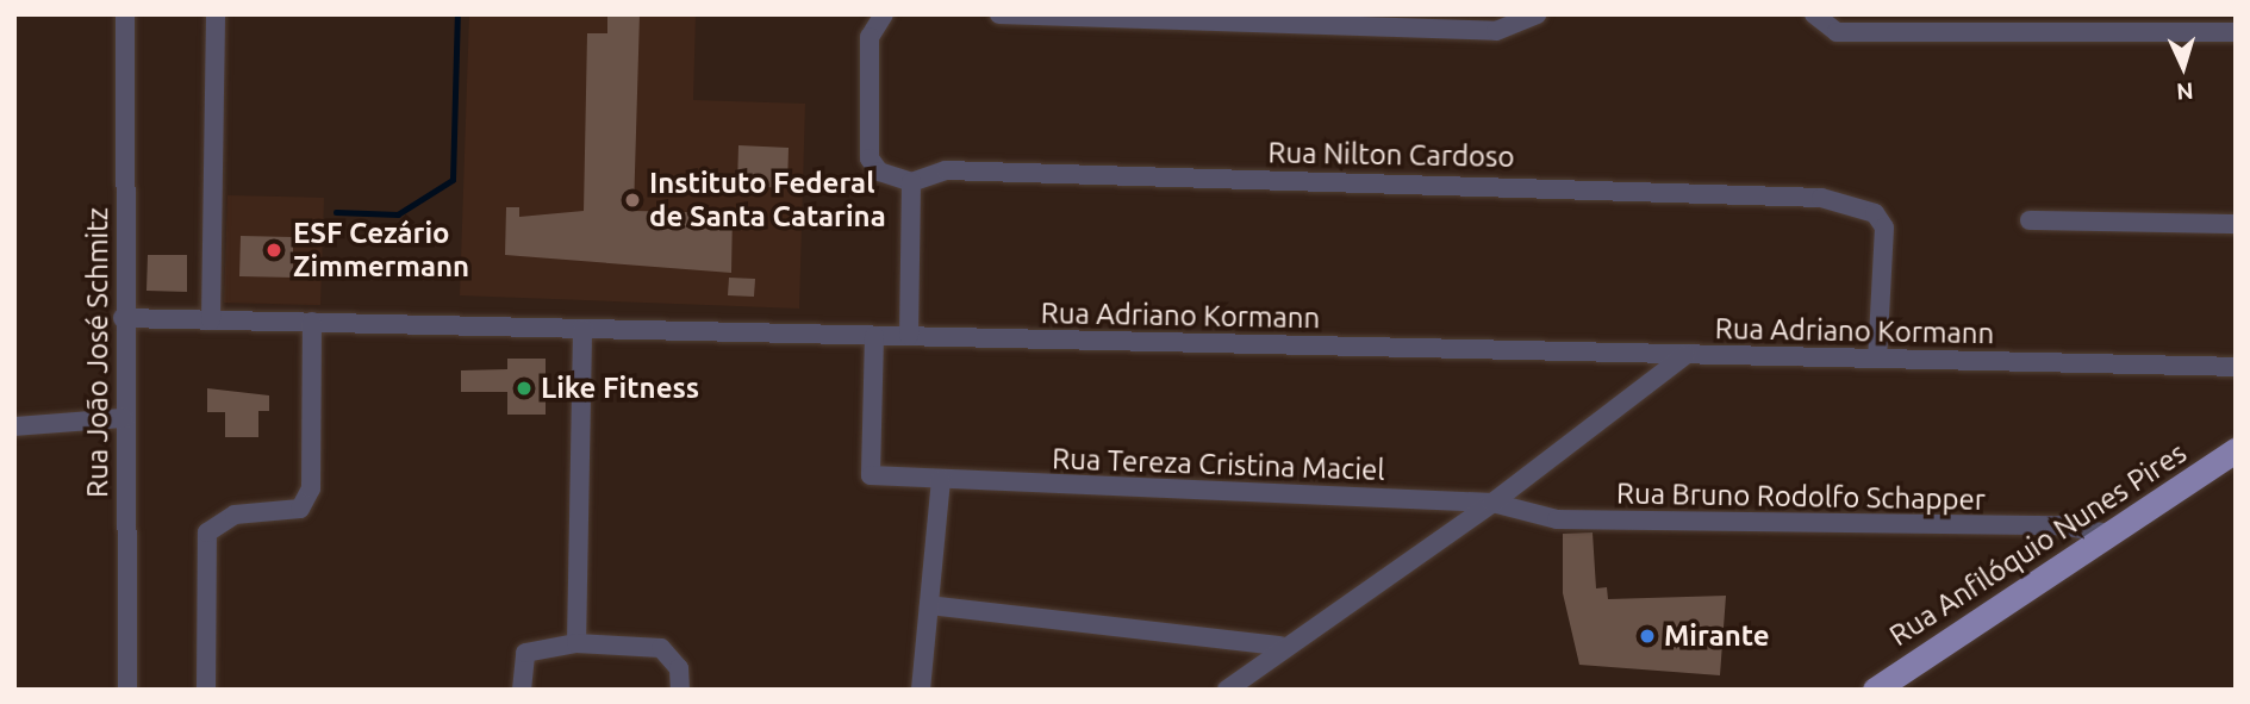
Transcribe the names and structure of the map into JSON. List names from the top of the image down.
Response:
{
  "streets": {
    "main road": ["Rua Anfilóquio Nunes Pires"],
    "street": [
      "Rua Nilton Cardoso",
      "Rua Adriano Kormann",
      "Rua João José Schmitz",
      "Rua Tereza Cristina Maciel",
      "Rua Bruno Rodolfo Schapper"
    ]
  },
  "crossings": [
    ["Rua Nilton Cardoso", "Rua Adriano Kormann"],
    ["Rua Adriano Kormann", "Rua João José Schmitz"],
    ["Rua Adriano Kormann", "Rua Tereza Cristina Maciel"],
    ["Rua Tereza Cristina Maciel", "Rua Bruno Rodolfo Schapper"],
    ["Rua Bruno Rodolfo Schapper", "Rua Anfilóquio Nunes Pires"]
  ],
  "places": [
    "Instituto Federal de Santa Catarina",
    "ESF Cezário Zimmermann",
    "Like Fitness",
    "Mirante"
  ],
  "north": "bottom"
}
